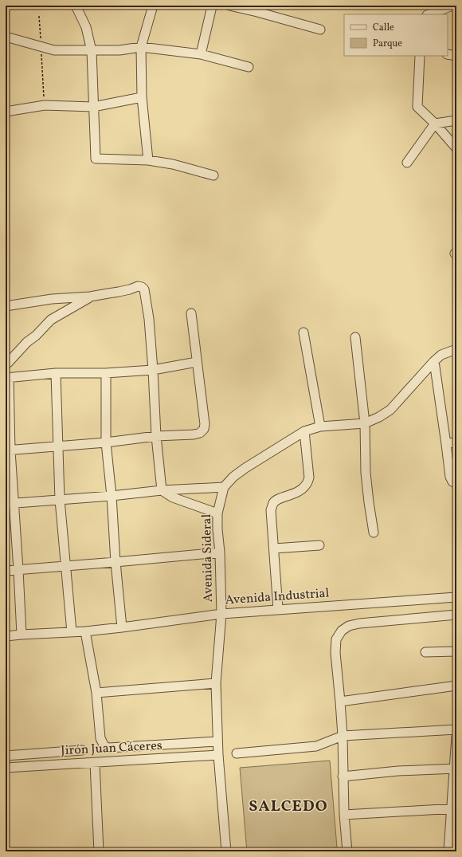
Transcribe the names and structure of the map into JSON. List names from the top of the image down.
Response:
{
  "streets": {
    "street": ["Avenida Sideral", "Avenida Industrial", "Jirón Juan Cáceres"]
  },
  "crossings": [
    ["Avenida Sideral", "Avenida Industrial"],
    ["Avenida Sideral", "Jirón Juan Cáceres"]
  ],
  "districts": ["SALCEDO"],
  "legend": ["Calle", "Parque"]
}
